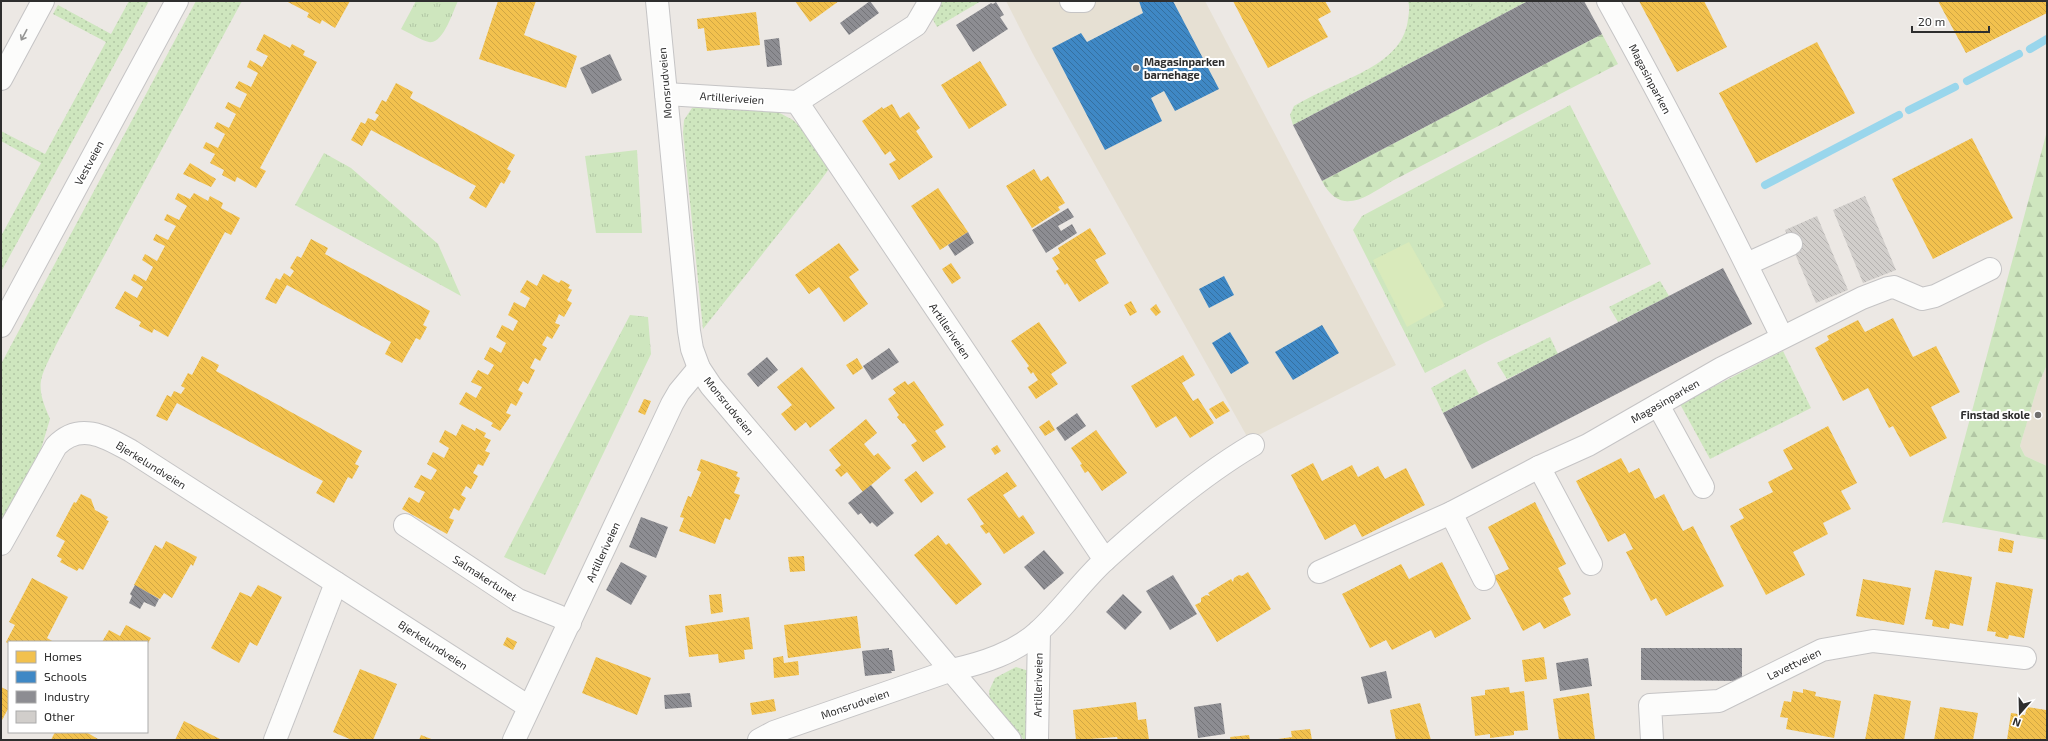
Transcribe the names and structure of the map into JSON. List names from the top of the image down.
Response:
{
  "streets": {
    "street": [
      "Magasinparken",
      "Monsrudveien",
      "Artilleriveien",
      "Vestveien",
      "Bjerkelundveien",
      "Salmakertunet",
      "Lavettveien"
    ]
  },
  "crossings": [
    ["Monsrudveien", "Artilleriveien"],
    ["Artilleriveien", "Bjerkelundveien"],
    ["Artilleriveien", "Salmakertunet"]
  ],
  "places": ["Magasinparken barnehage", "Finstad skole"],
  "legend": [
    "Homes",
    "Schools",
    "Industry",
    "Other"
  ],
  "scale_bar": "20 m",
  "north": "bottom"
}
